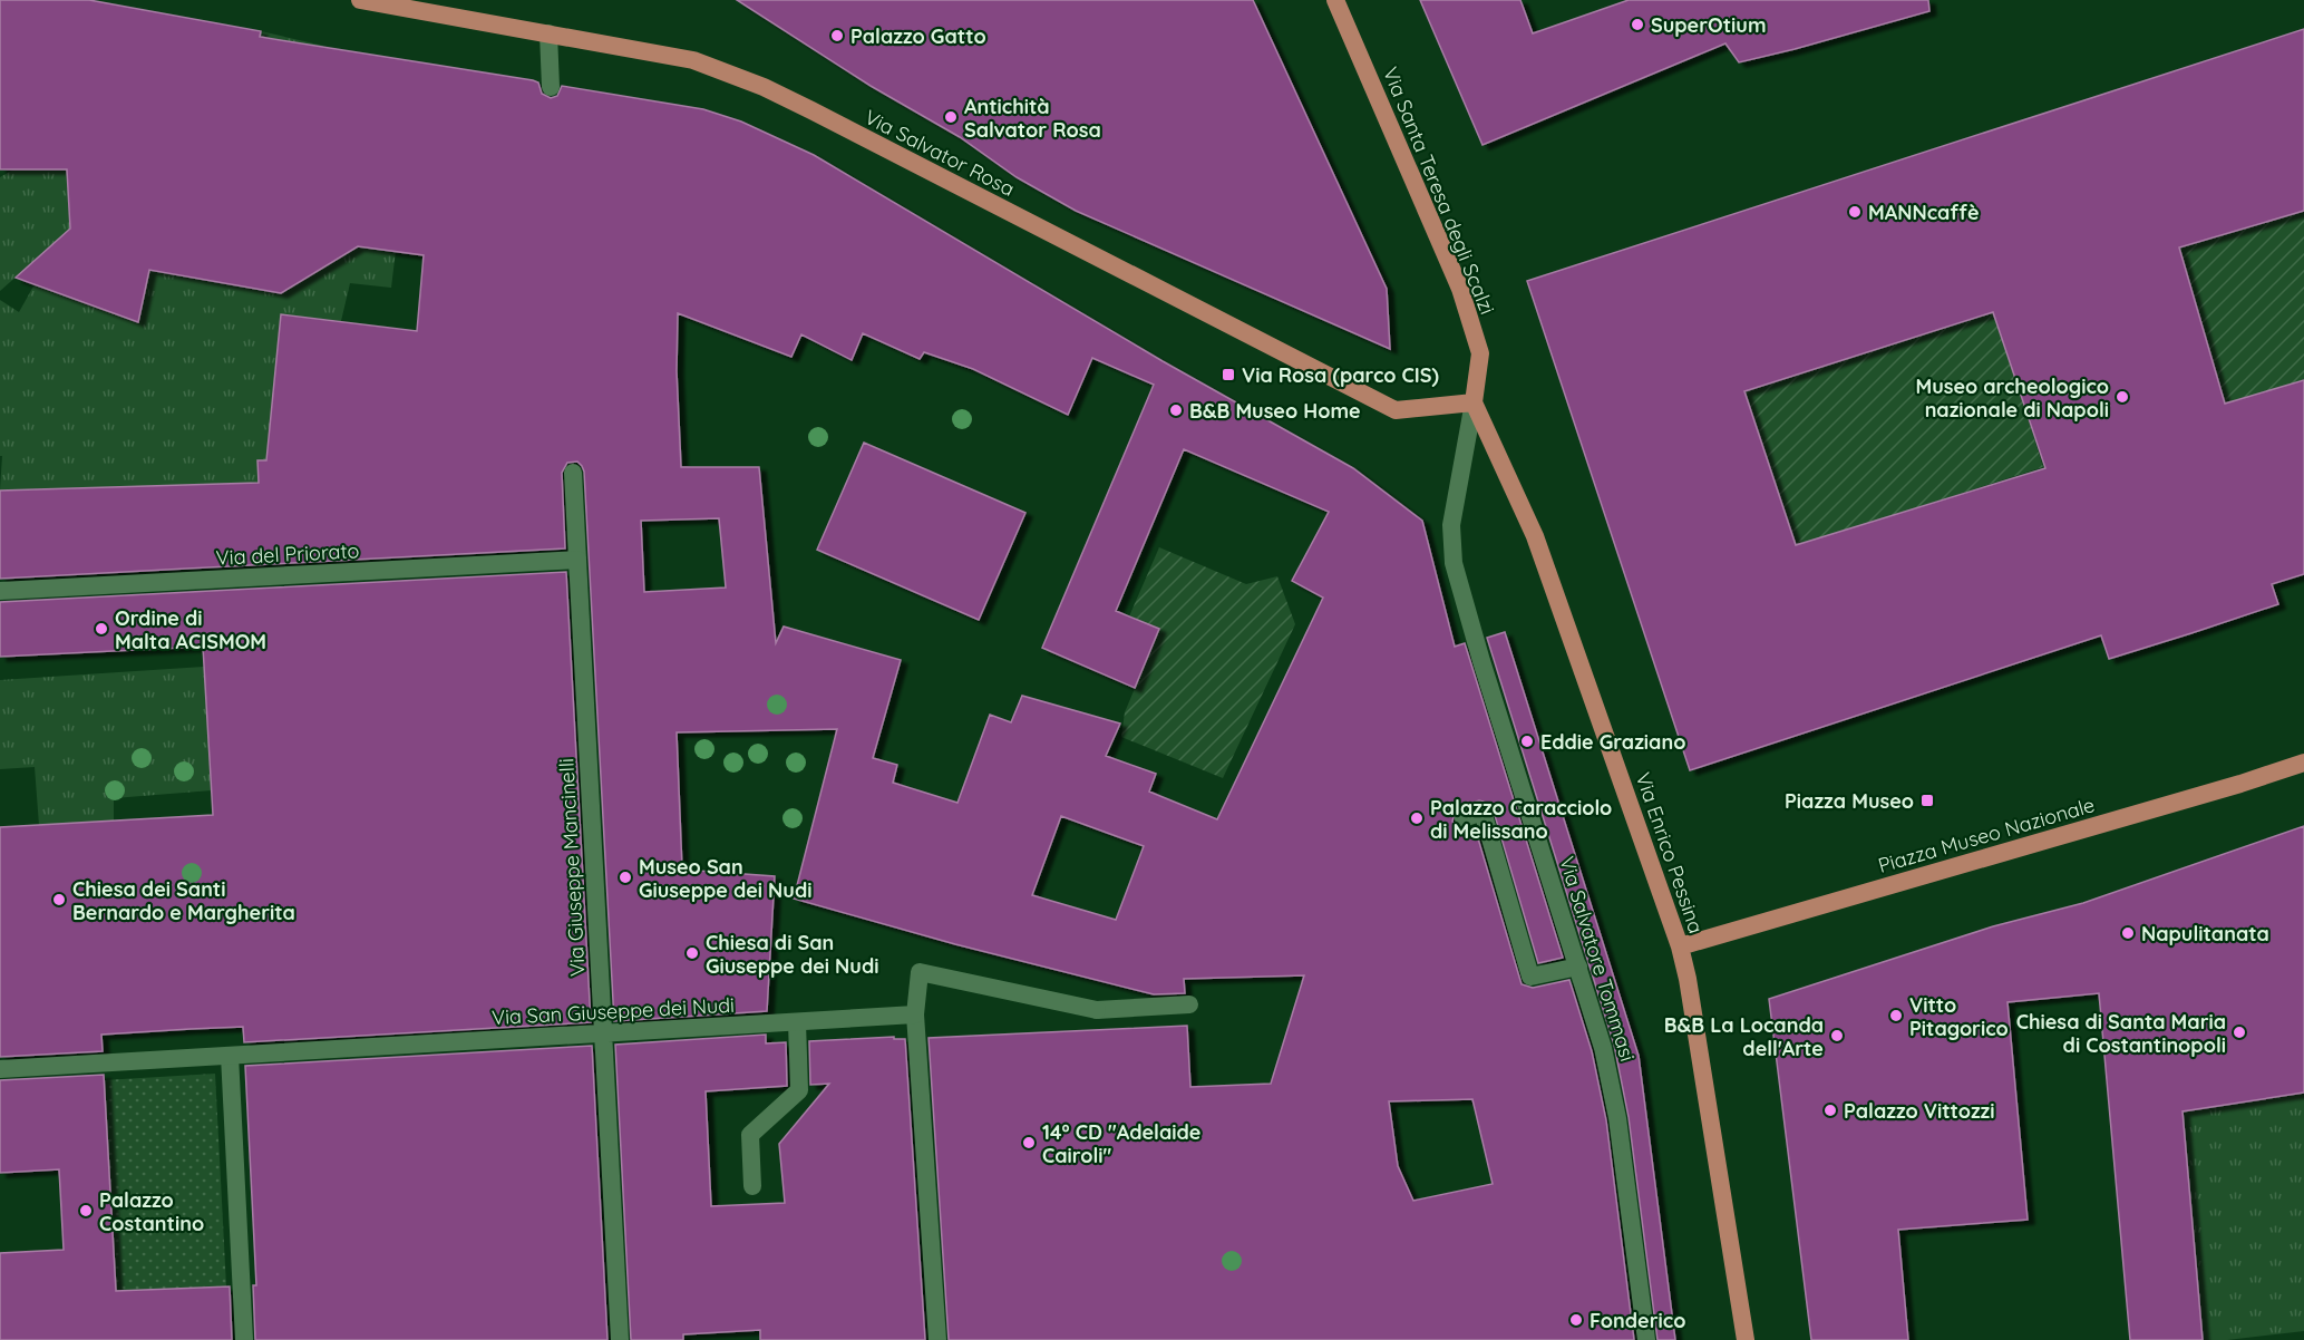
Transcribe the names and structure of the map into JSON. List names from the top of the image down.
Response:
{
  "streets": {
    "main road": [
      "Via Salvator Rosa",
      "Via Santa Teresa degli Scalzi",
      "Piazza Museo Nazionale",
      "Via Enrico Pessina"
    ],
    "street": [
      "Via del Priorato",
      "Via Giuseppe Mancinelli",
      "Via Salvatore Tommasi",
      "Via San Giuseppe dei Nudi"
    ]
  },
  "crossings": [
    ["Via Salvator Rosa", "Via Santa Teresa degli Scalzi"],
    ["Via Salvator Rosa", "Via Enrico Pessina"],
    ["Via Salvator Rosa", "Via Salvatore Tommasi"],
    ["Via Santa Teresa degli Scalzi", "Via Enrico Pessina"],
    ["Via Santa Teresa degli Scalzi", "Via Salvatore Tommasi"],
    ["Via del Priorato", "Via Giuseppe Mancinelli"],
    ["Piazza Museo Nazionale", "Via Enrico Pessina"],
    ["Via Enrico Pessina", "Via Salvatore Tommasi"],
    ["Via Giuseppe Mancinelli", "Via San Giuseppe dei Nudi"]
  ],
  "places": {
    "other": [
      "SuperOtium",
      "Palazzo Gatto",
      "Antichità Salvator Rosa",
      "MANNcaffè",
      "Museo archeologico nazionale di Napoli",
      "B&B Museo Home",
      "Ordine di Malta ACISMOM",
      "Eddie Graziano",
      "Palazzo Caracciolo di Melissano",
      "Museo San Giuseppe dei Nudi",
      "Chiesa dei Santi Bernardo e Margherita",
      "Napulitanata",
      "Chiesa di San Giuseppe dei Nudi",
      "Vitto Pitagorico",
      "Chiesa di Santa Maria di Costantinopoli",
      "B&B La Locanda dell'Arte",
      "Palazzo Vittozzi",
      "14° CD \"Adelaide Cairoli\"",
      "Palazzo Costantino",
      "Fonderico"
    ],
    "transit": ["Via Rosa (parco CIS)", "Piazza Museo"]
  }
}
